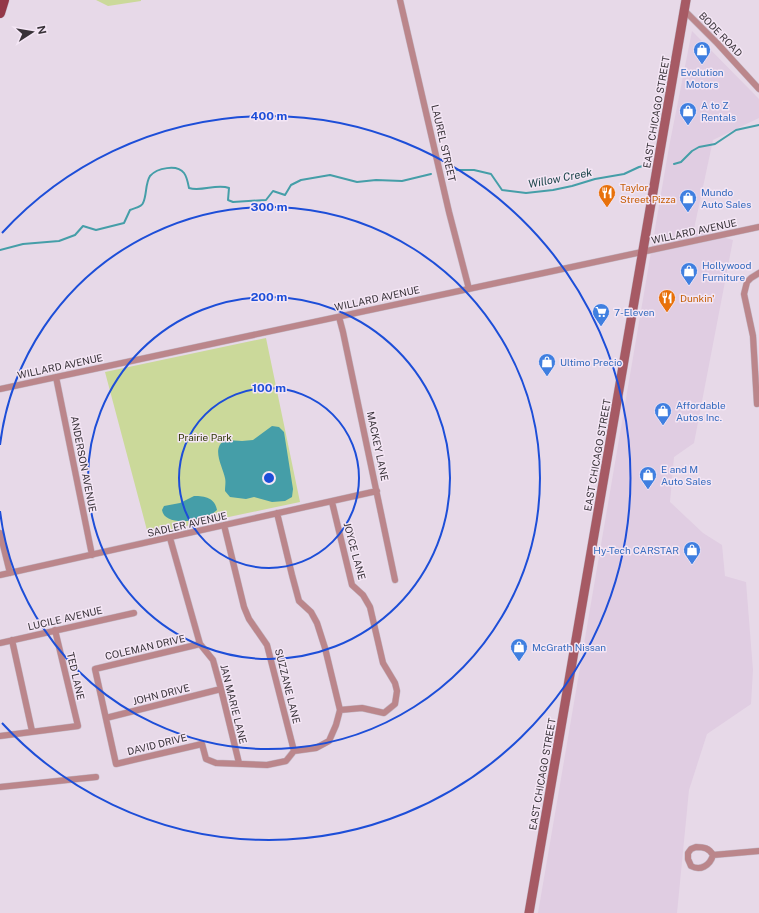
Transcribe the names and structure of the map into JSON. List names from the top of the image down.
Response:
{
  "streets": {
    "main road": ["EAST CHICAGO STREET"],
    "street": [
      "BODE ROAD",
      "LAUREL STREET",
      "WILLARD AVENUE",
      "MACKEY LANE",
      "ANDERSON AVENUE",
      "SADLER AVENUE",
      "JOYCE LANE",
      "LUCILE AVENUE",
      "COLEMAN DRIVE",
      "TED LANE",
      "SUZZANE LANE",
      "JOHN DRIVE",
      "JAN MARIE LANE",
      "DAVID DRIVE"
    ]
  },
  "crossings": [
    ["BODE ROAD", "EAST CHICAGO STREET"],
    ["EAST CHICAGO STREET", "WILLARD AVENUE"],
    ["LAUREL STREET", "WILLARD AVENUE"],
    ["WILLARD AVENUE", "MACKEY LANE"],
    ["WILLARD AVENUE", "ANDERSON AVENUE"],
    ["MACKEY LANE", "SADLER AVENUE"],
    ["ANDERSON AVENUE", "SADLER AVENUE"],
    ["SADLER AVENUE", "JOYCE LANE"],
    ["SADLER AVENUE", "SUZZANE LANE"],
    ["SADLER AVENUE", "JAN MARIE LANE"],
    ["LUCILE AVENUE", "TED LANE"],
    ["COLEMAN DRIVE", "JOHN DRIVE"],
    ["COLEMAN DRIVE", "JAN MARIE LANE"],
    ["COLEMAN DRIVE", "DAVID DRIVE"],
    ["JOHN DRIVE", "JAN MARIE LANE"],
    ["JOHN DRIVE", "DAVID DRIVE"],
    ["JAN MARIE LANE", "DAVID DRIVE"]
  ],
  "water": ["Willow Creek"],
  "parks": ["Prairie Park"],
  "places": {
    "shop": [
      "Evolution Motors",
      "A to Z Rentals",
      "Mundo Auto Sales",
      "Hollywood Furniture",
      "Ultimo Precio",
      "Affordable Autos Inc.",
      "E and M Auto Sales",
      "Hy-Tech CARSTAR",
      "McGrath Nissan"
    ],
    "restaurant": ["Taylor Street Pizza", "Dunkin'"],
    "supermarket": ["7-Eleven"]
  },
  "north": "right",
  "rings": [
    "400 m",
    "300 m",
    "200 m",
    "100 m"
  ]
}
